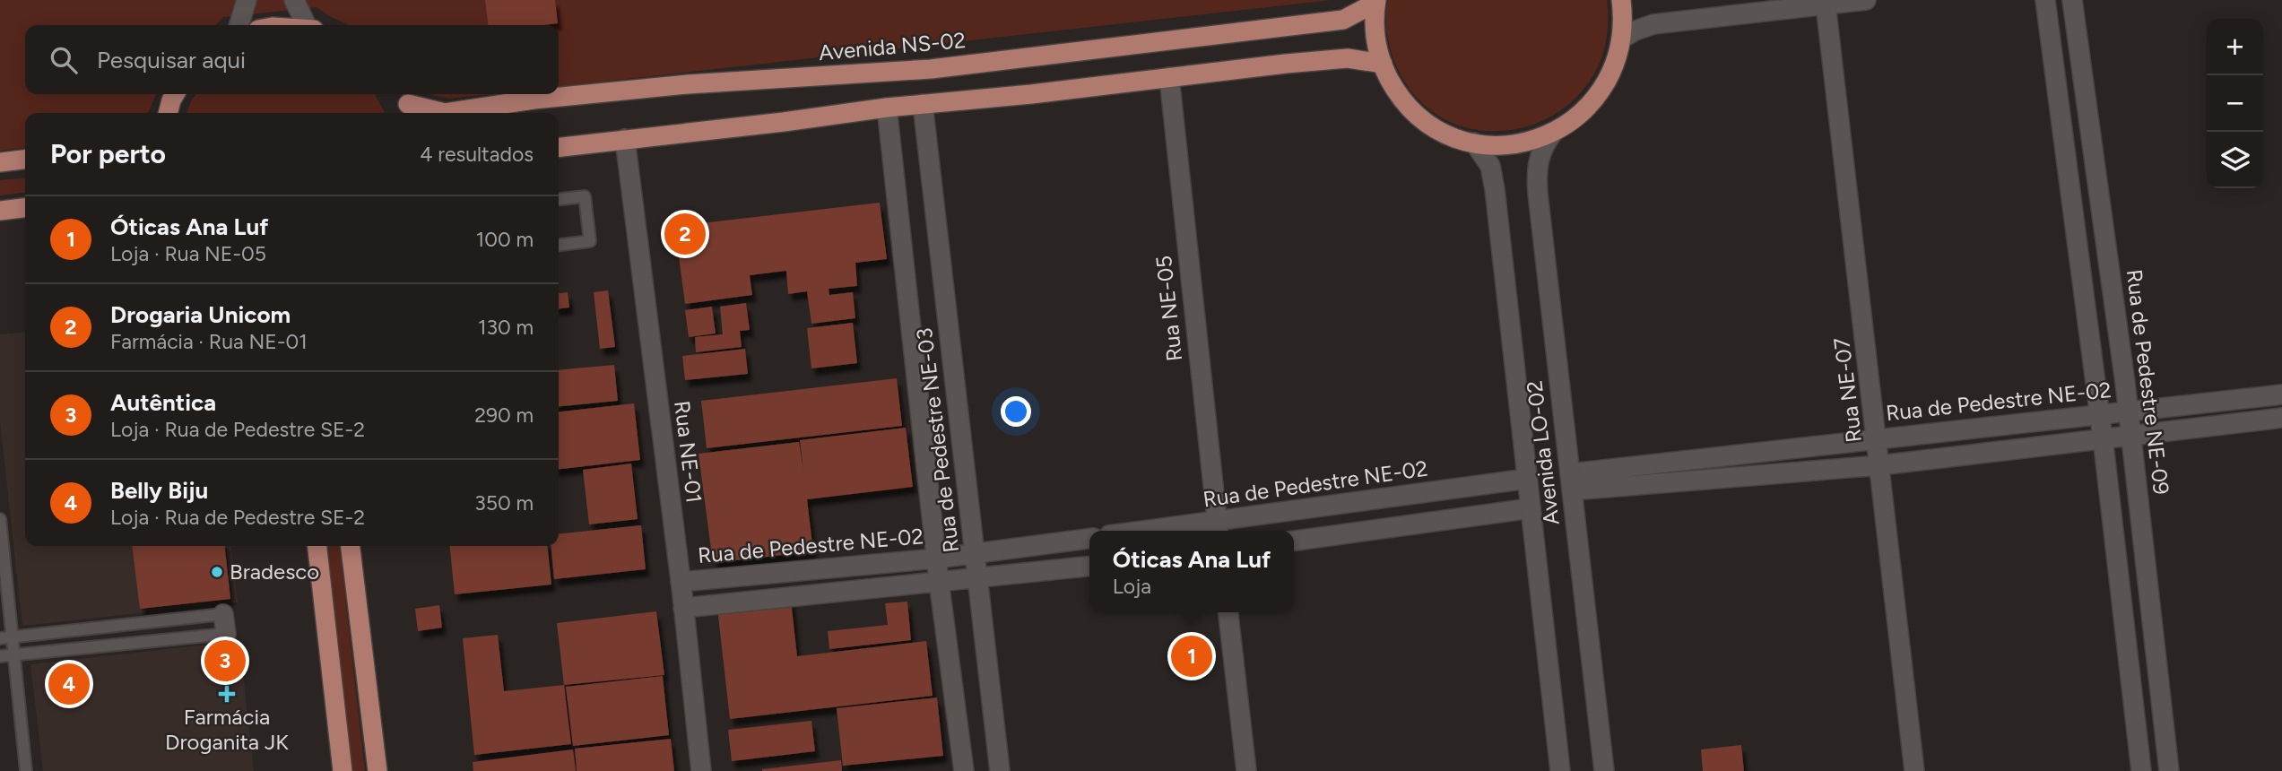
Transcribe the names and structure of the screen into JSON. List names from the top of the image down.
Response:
{
  "streets": {
    "main road": ["Avenida NS-02"],
    "street": [
      "Rua NE-05",
      "Rua de Pedestre NE-09",
      "Rua NE-07",
      "Rua de Pedestre NE-02",
      "Rua de Pedestre NE-03",
      "Rua NE-01",
      "Avenida LO-02"
    ]
  },
  "crossings": [
    ["Avenida NS-02", "Avenida LO-02"],
    ["Rua NE-05", "Rua de Pedestre NE-02"],
    ["Rua de Pedestre NE-09", "Rua de Pedestre NE-02"],
    ["Rua NE-07", "Rua de Pedestre NE-02"],
    ["Rua de Pedestre NE-02", "Rua de Pedestre NE-03"],
    ["Rua de Pedestre NE-02", "Rua NE-01"],
    ["Rua de Pedestre NE-02", "Avenida LO-02"]
  ],
  "places": {
    "other": ["Bradesco"],
    "health": ["Farmácia Droganita JK"]
  },
  "page": {
    "map_buttons": ["+", "−"],
    "search": "Pesquisar aqui",
    "heading": ["Por perto", "4 resultados"],
    "list": [
      {
        "mark": "1",
        "name": "Óticas Ana Luf",
        "note": "Loja · Rua NE-05",
        "value": "100 m"
      },
      {
        "mark": "2",
        "name": "Drogaria Unicom",
        "note": "Farmácia · Rua NE-01",
        "value": "130 m"
      },
      {
        "mark": "3",
        "name": "Autêntica",
        "note": "Loja · Rua de Pedestre SE-2",
        "value": "290 m"
      },
      {
        "mark": "4",
        "name": "Belly Biju",
        "note": "Loja · Rua de Pedestre SE-2",
        "value": "350 m"
      }
    ],
    "pins": [
      "2",
      "1",
      "3",
      "4"
    ],
    "popup": ["Óticas Ana Luf", "Loja"]
  }
}
